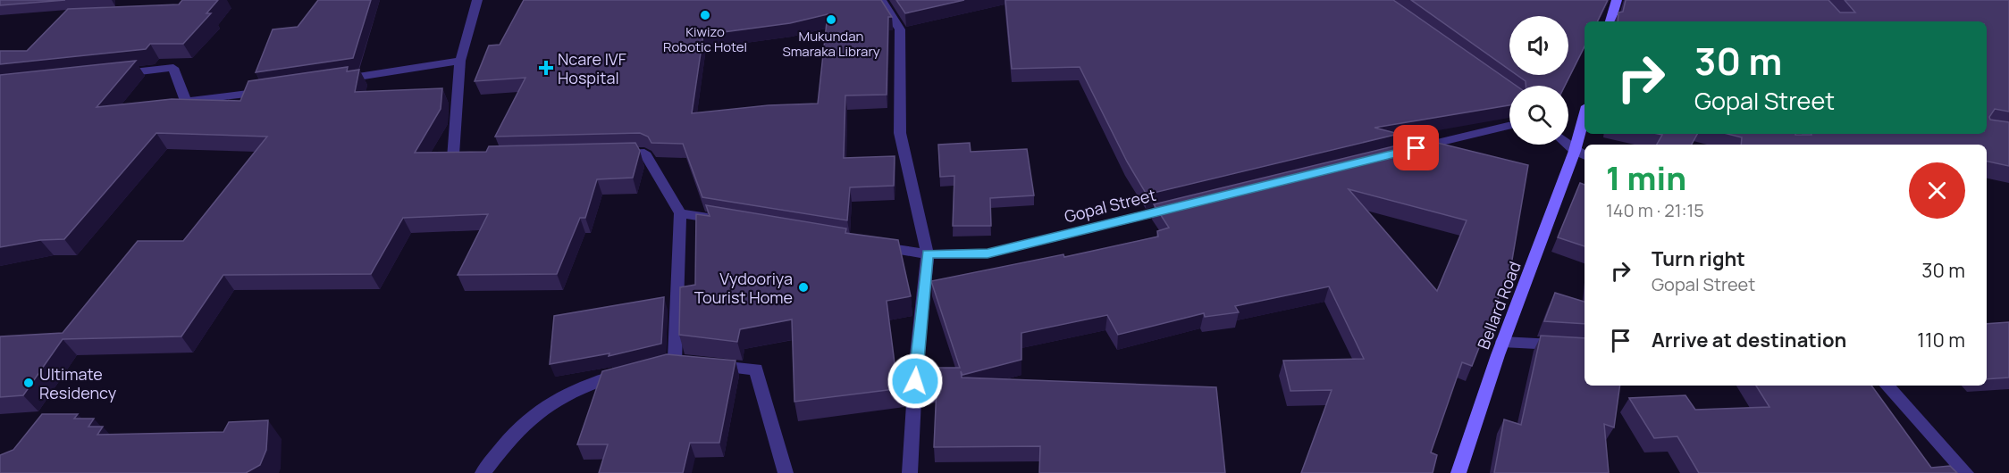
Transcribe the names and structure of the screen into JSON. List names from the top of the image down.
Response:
{
  "streets": {
    "street": ["Gopal Street", "Bellard Road"]
  },
  "places": {
    "other": [
      "Kiwizo Robotic Hotel",
      "Mukundan Smaraka Library",
      "Vydooriya Tourist Home",
      "Ultimate Residency"
    ],
    "health": ["Ncare IVF Hospital"]
  },
  "page": {
    "turn": ["30 m", "Gopal Street"],
    "heading": ["1 min", "140 m · 21:15"],
    "list": [
      {
        "name": "Turn right",
        "note": "Gopal Street",
        "value": "30 m"
      },
      {
        "name": "Arrive at destination",
        "value": "110 m"
      }
    ]
  }
}
